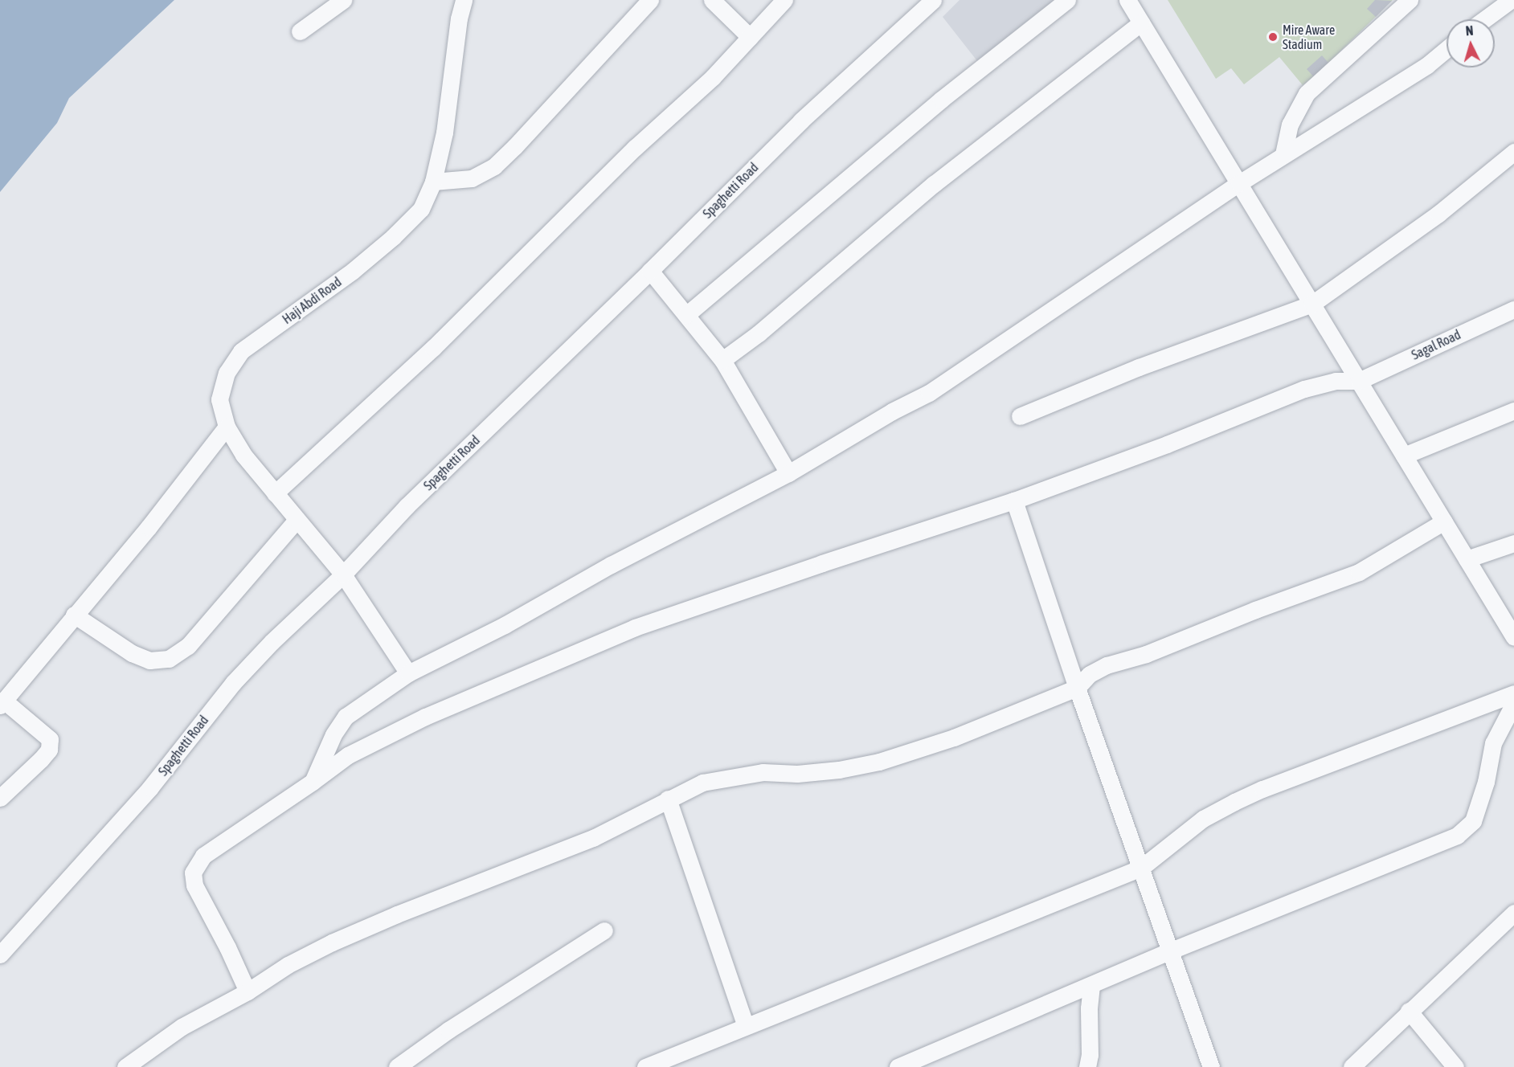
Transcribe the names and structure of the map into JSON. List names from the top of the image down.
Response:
{
  "streets": {
    "street": ["Spaghetti Road", "Haji Abdi Road", "Sagal Road"]
  },
  "crossings": [
    ["Spaghetti Road", "Haji Abdi Road"]
  ],
  "places": ["Mire Aware Stadium"],
  "north": "top"
}
